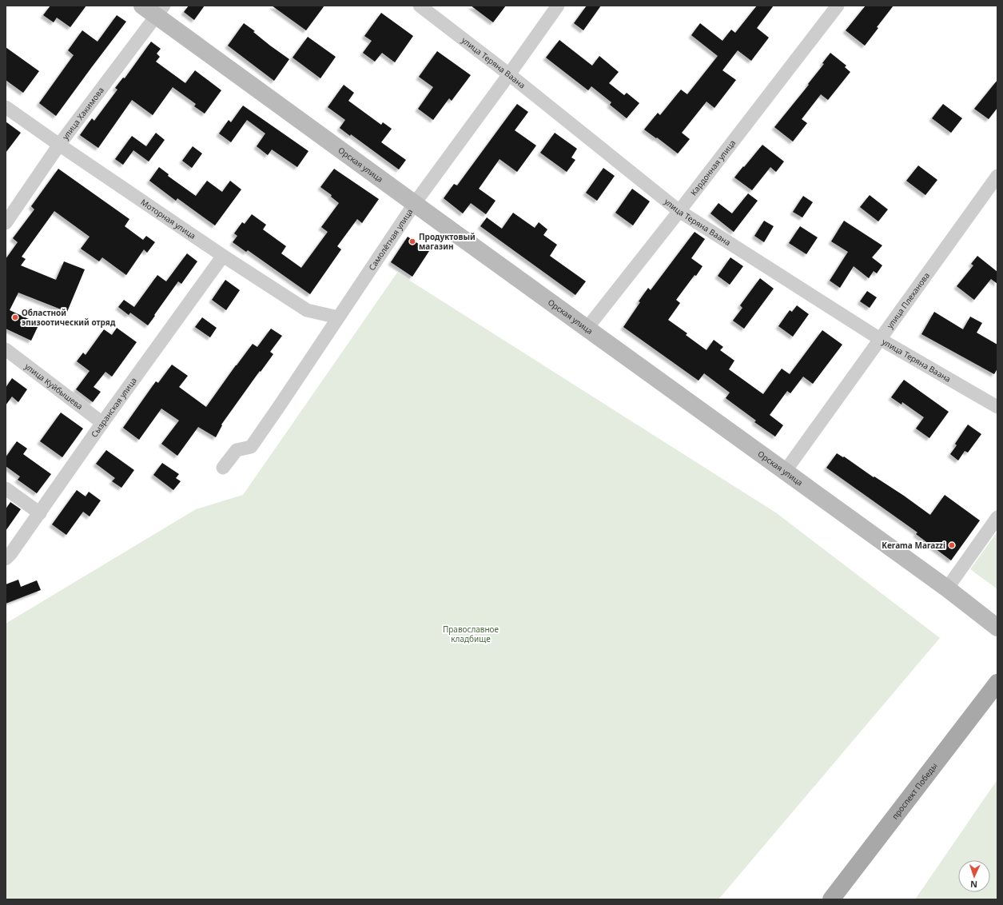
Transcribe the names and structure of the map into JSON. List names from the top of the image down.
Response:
{
  "streets": {
    "main road": ["Орская улица", "проспект Победы"],
    "street": [
      "улица Теряна Ваана",
      "улица Хакимова",
      "Кардонная улица",
      "Моторная улица",
      "Самолётная улица",
      "улица Плеханова",
      "улица Куйбышева",
      "Сызранская улица"
    ]
  },
  "crossings": [
    ["улица Теряна Ваана", "Кардонная улица"],
    ["улица Теряна Ваана", "Самолётная улица"],
    ["улица Теряна Ваана", "улица Плеханова"],
    ["улица Хакимова", "Орская улица"],
    ["улица Хакимова", "Моторная улица"],
    ["Орская улица", "Кардонная улица"],
    ["Орская улица", "Самолётная улица"],
    ["Орская улица", "улица Плеханова"],
    ["Моторная улица", "Самолётная улица"],
    ["Моторная улица", "Сызранская улица"],
    ["улица Куйбышева", "Сызранская улица"]
  ],
  "parks": ["Православное кладбище"],
  "places": ["Продуктовый магазин", "Областной эпизоотический отряд", "Kerama Marazzi"],
  "north": "bottom"
}
